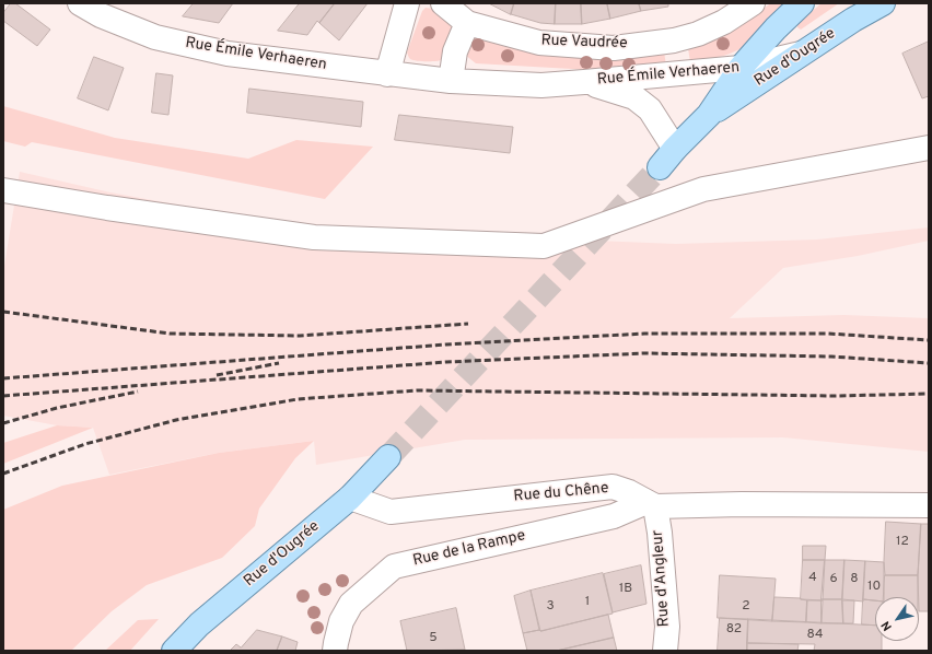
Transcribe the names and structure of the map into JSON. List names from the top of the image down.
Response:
{
  "streets": {
    "main road": ["Rue d'Ougrée"],
    "street": [
      "Rue Vaudrée",
      "Rue Émile Verhaeren",
      "Rue du Chêne",
      "Rue de la Rampe",
      "Rue d'Angleur"
    ]
  },
  "crossings": [
    ["Rue Émile Verhaeren", "Rue d'Ougrée"],
    ["Rue d'Ougrée", "Rue du Chêne"],
    ["Rue du Chêne", "Rue de la Rampe"],
    ["Rue du Chêne", "Rue d'Angleur"],
    ["Rue de la Rampe", "Rue d'Angleur"]
  ],
  "house_numbers": [
    "12",
    "4",
    "6",
    "8",
    "10",
    "1B",
    "1",
    "3",
    "2",
    "82",
    "84",
    "5"
  ],
  "north": "bottom left"
}
